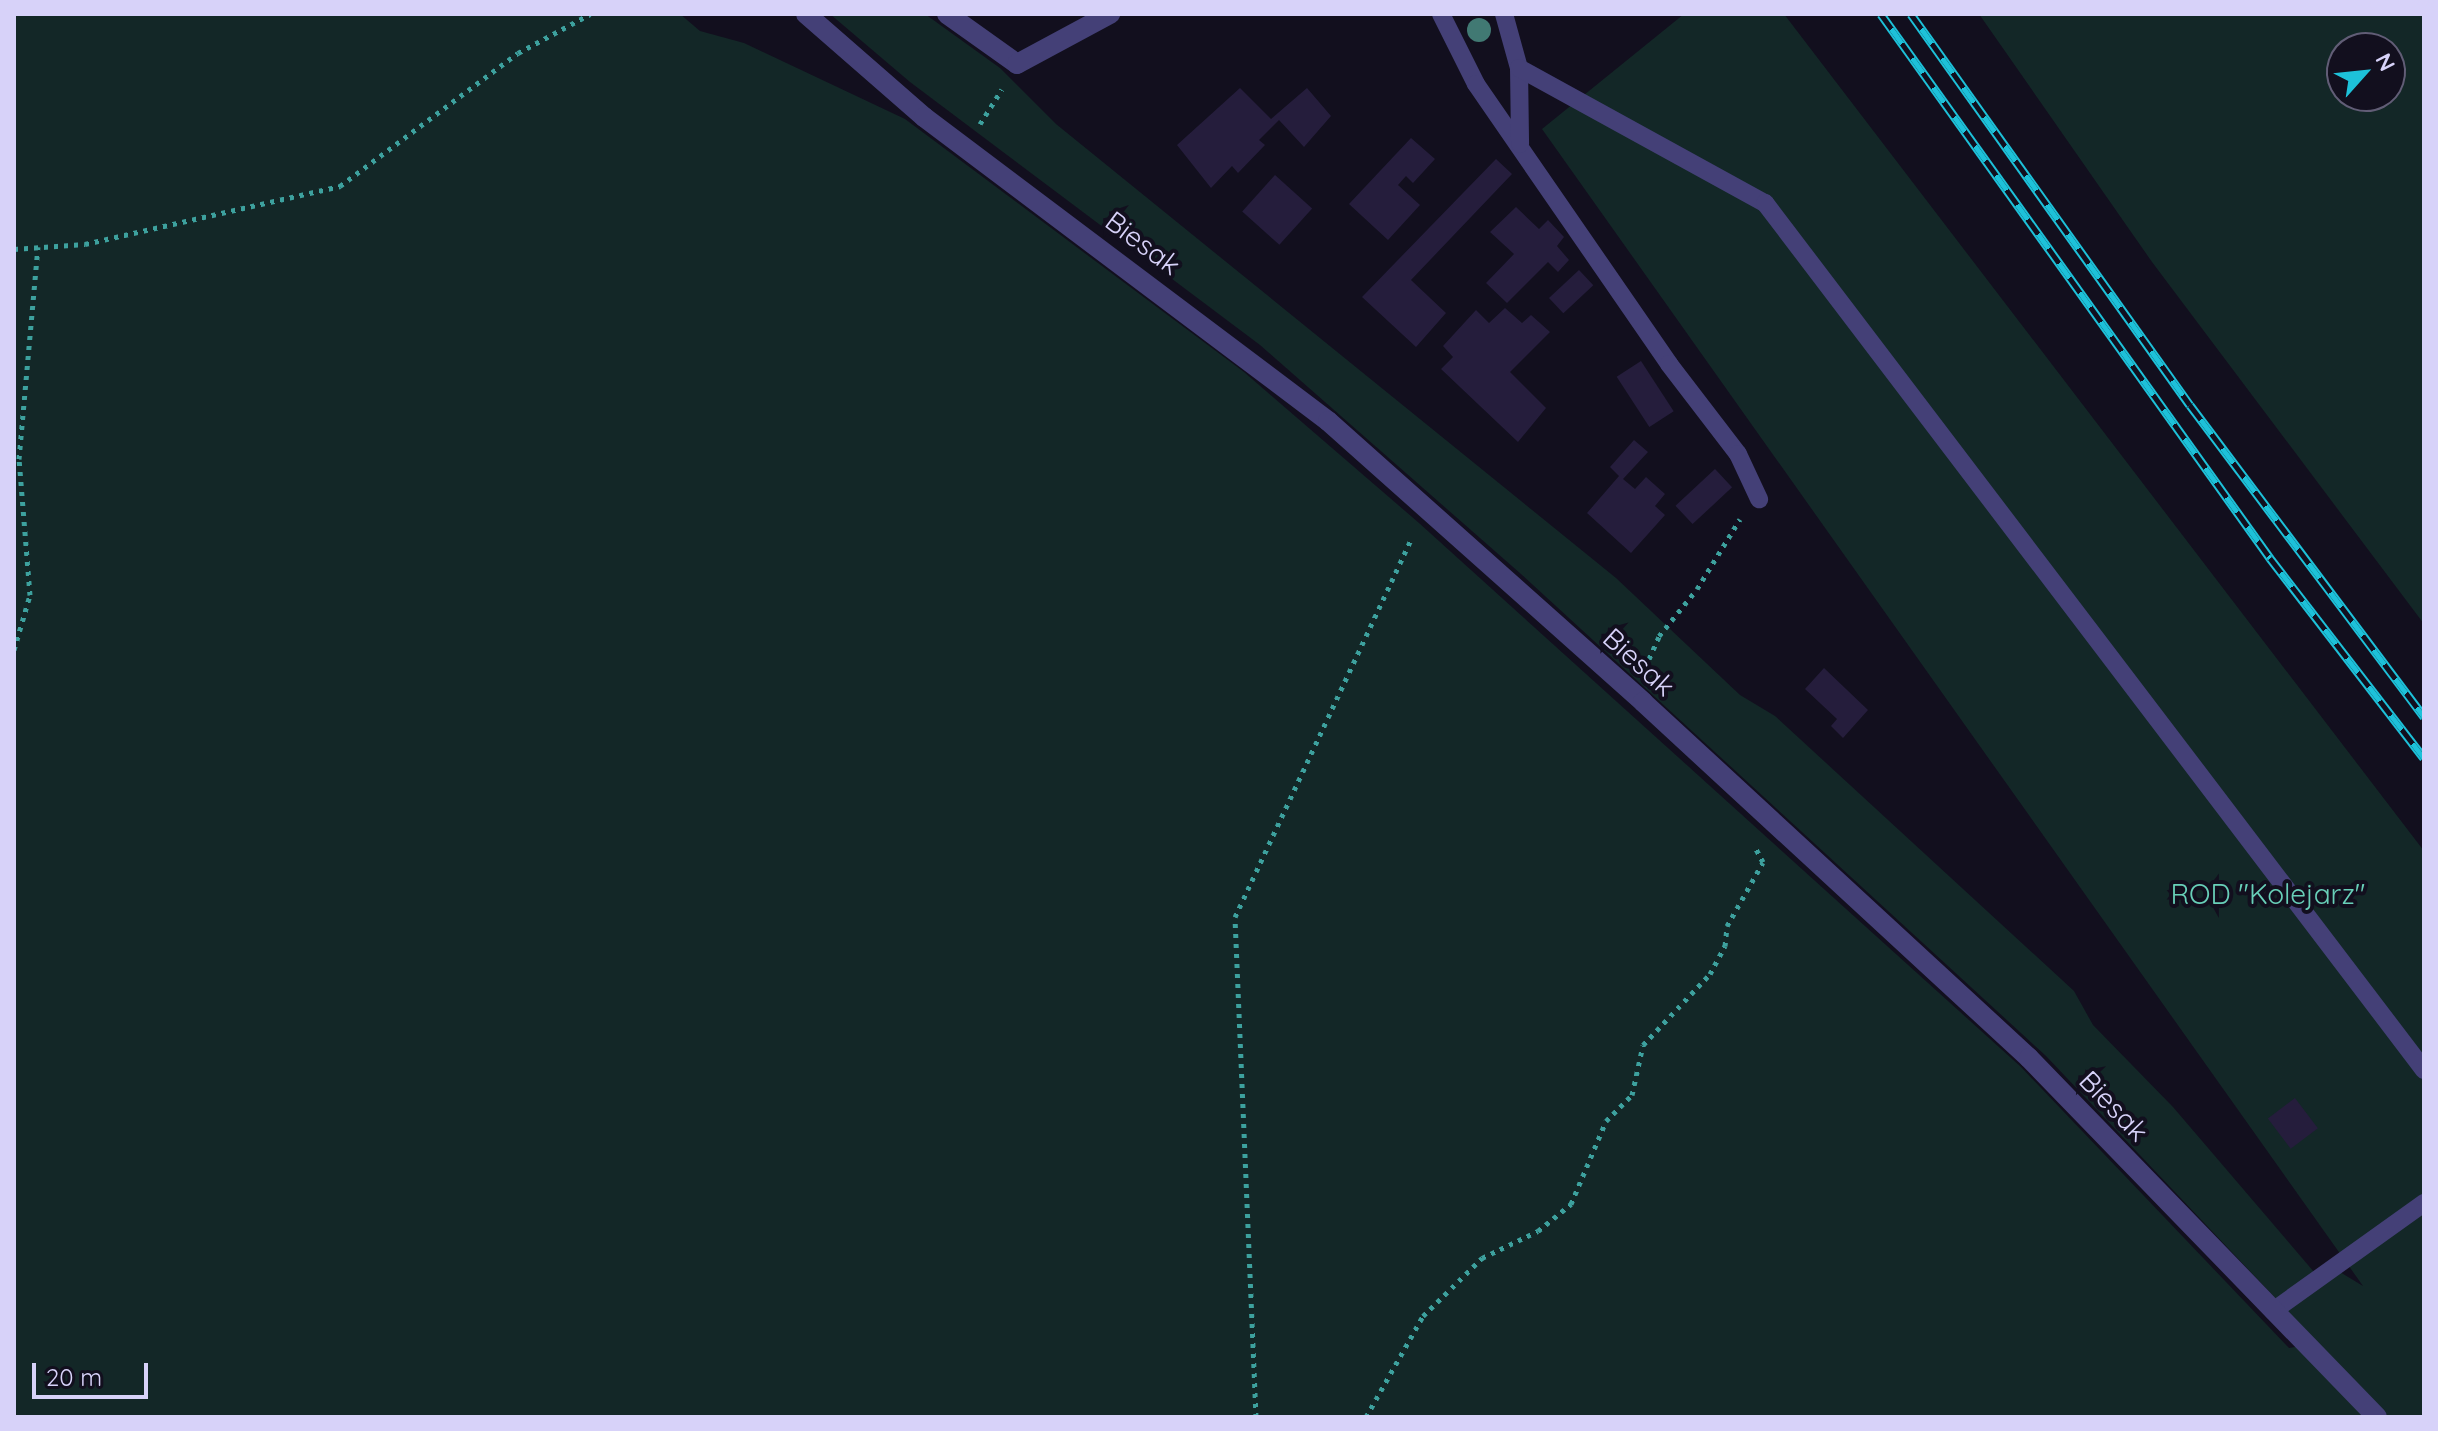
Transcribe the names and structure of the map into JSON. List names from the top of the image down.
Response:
{
  "streets": {
    "street": ["Biesak"]
  },
  "parks": ["ROD \"Kolejarz\""],
  "scale_bar": "20 m",
  "north": "top right"
}
